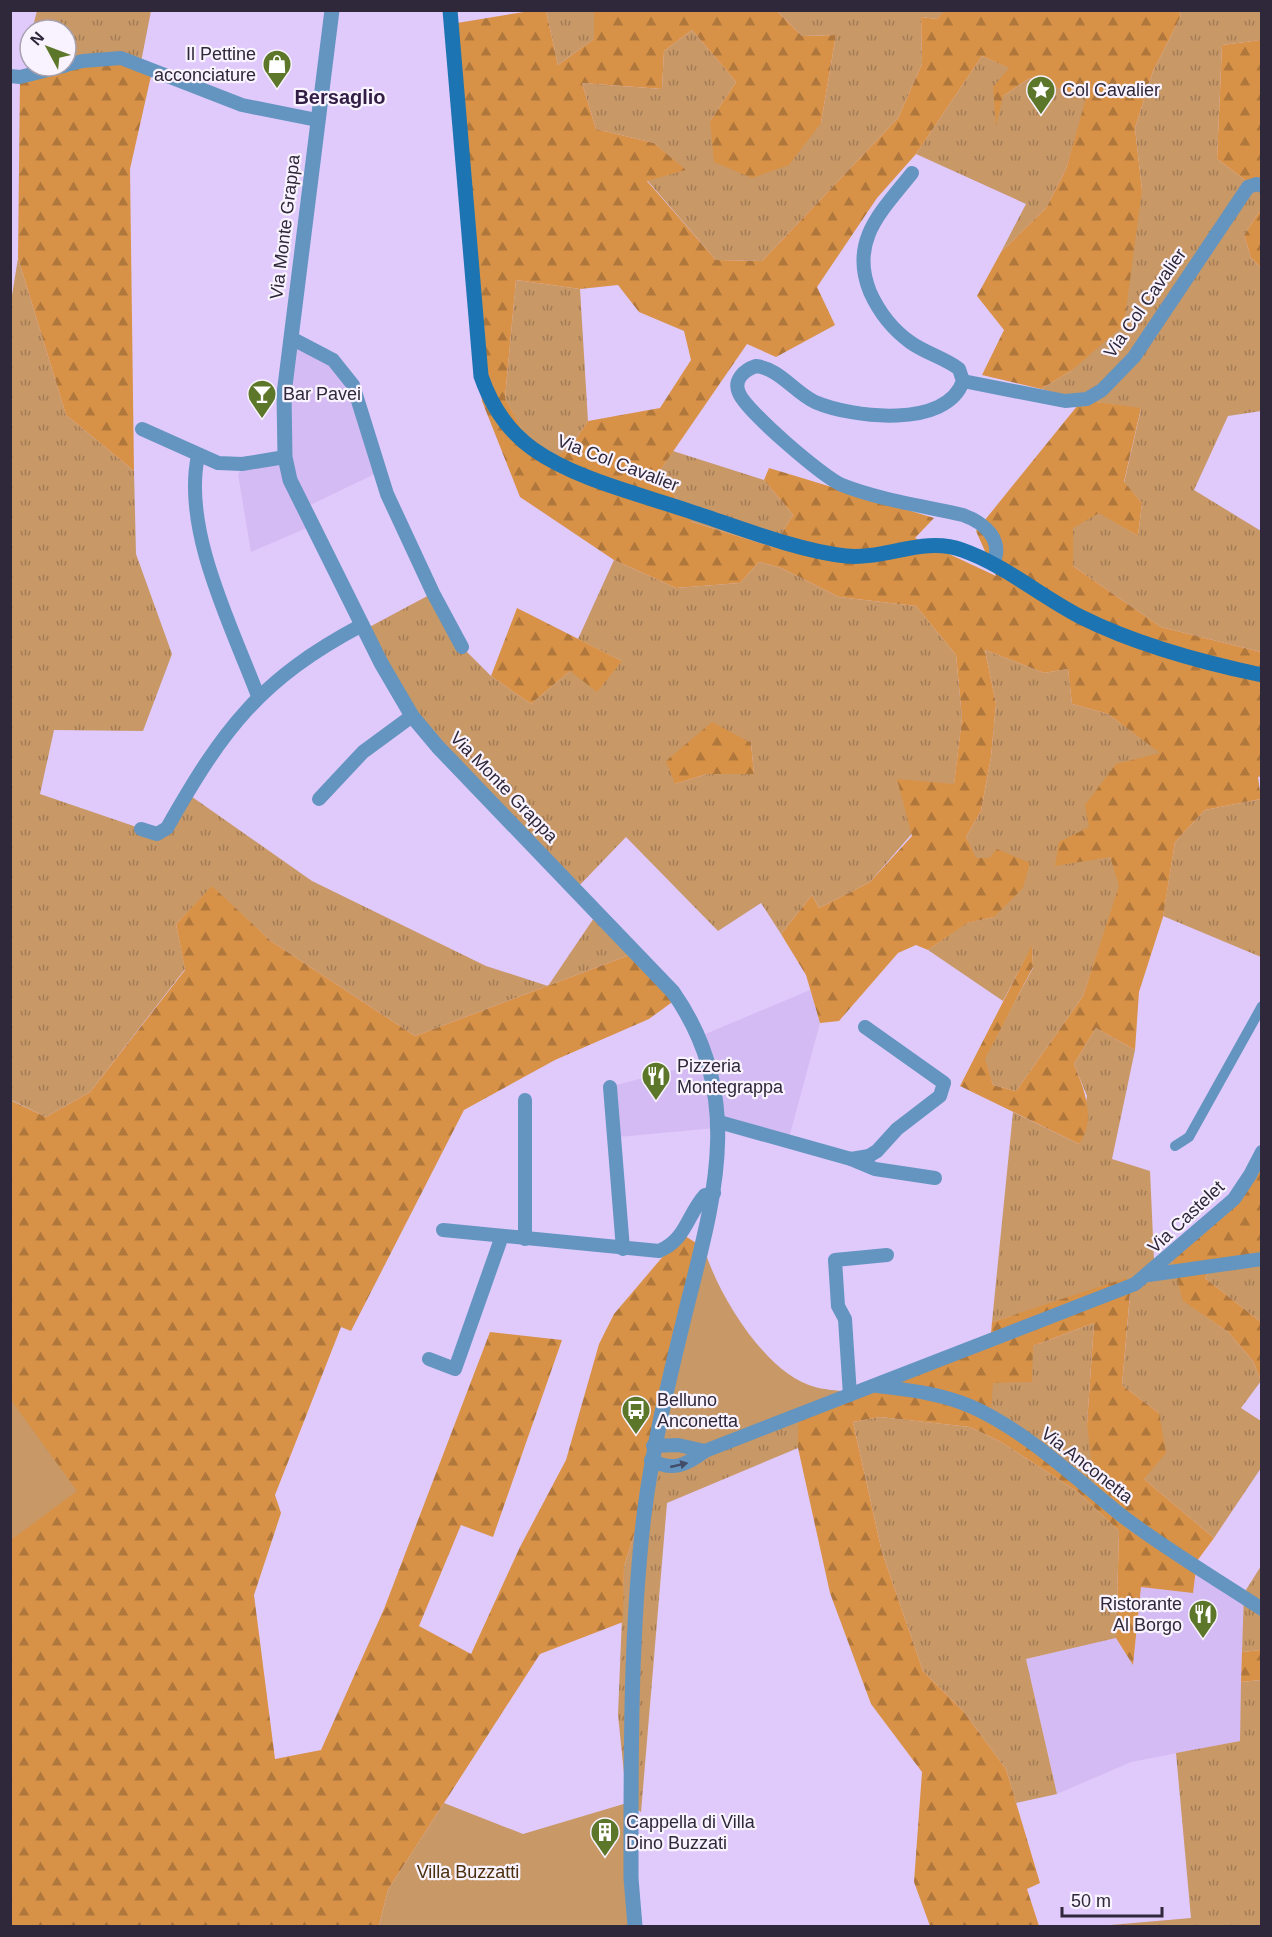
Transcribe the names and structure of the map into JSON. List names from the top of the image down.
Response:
{
  "streets": {
    "main road": ["Via Col Cavalier"],
    "street": ["Via Monte Grappa", "Via Castelet", "Via Anconetta"]
  },
  "crossings": [
    ["Via Monte Grappa", "Via Anconetta"],
    ["Via Castelet", "Via Anconetta"]
  ],
  "districts": ["Bersaglio"],
  "parks": ["Villa Buzzatti"],
  "places": {
    "shop": ["Il Pettine acconciature"],
    "place": ["Col Cavalier"],
    "bar": ["Bar Pavei"],
    "restaurant": ["Pizzeria Montegrappa", "Ristorante Al Borgo"],
    "bus stop": ["Belluno Anconetta"],
    "building": ["Cappella di Villa Dino Buzzati"]
  },
  "scale_bar": "50 m",
  "north": "top left"
}
